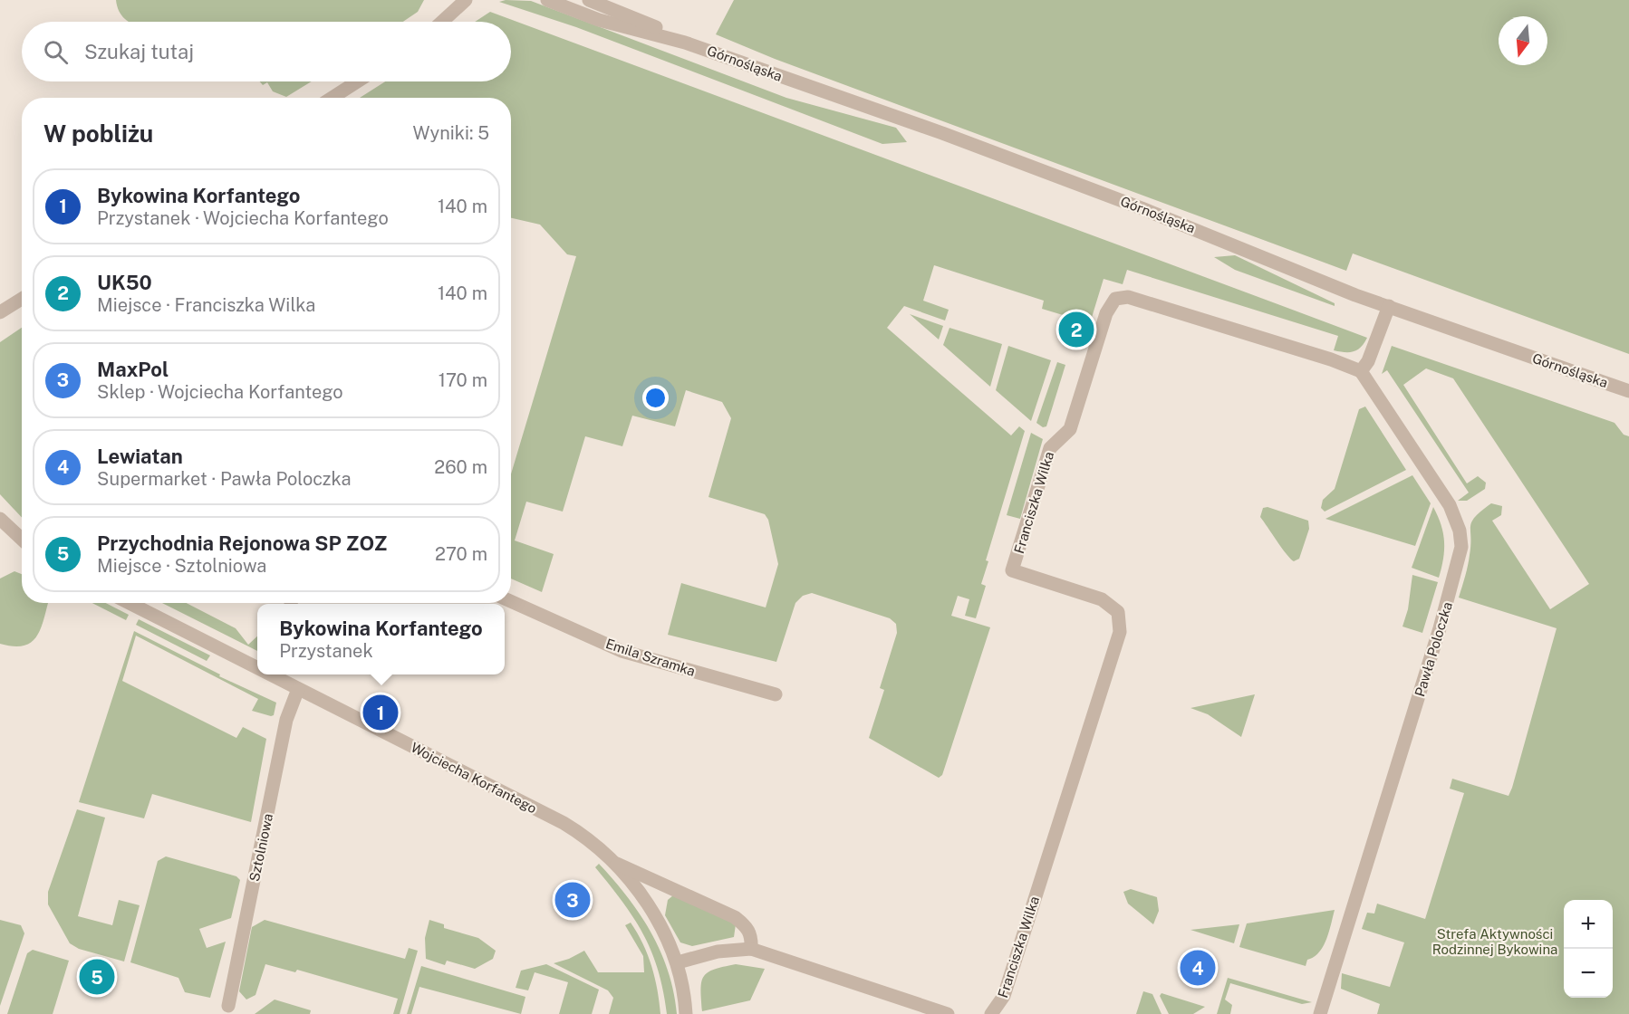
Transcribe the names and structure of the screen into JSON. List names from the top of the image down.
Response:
{
  "streets": {
    "street": [
      "Górnośląska",
      "Franciszka Wilka",
      "Pawła Poloczka",
      "Emila Szramka",
      "Wojciecha Korfantego",
      "Sztolniowa"
    ]
  },
  "crossings": [
    ["Franciszka Wilka", "Pawła Poloczka"],
    ["Wojciecha Korfantego", "Sztolniowa"]
  ],
  "parks": ["Strefa Aktywności Rodzinnej Bykowina"],
  "north": "bottom",
  "page": {
    "search": "Szukaj tutaj",
    "heading": ["W pobliżu", "Wyniki: 5"],
    "list": [
      {
        "mark": "1",
        "name": "Bykowina Korfantego",
        "note": "Przystanek · Wojciecha Korfantego",
        "value": "140 m"
      },
      {
        "mark": "2",
        "name": "UK50",
        "note": "Miejsce · Franciszka Wilka",
        "value": "140 m"
      },
      {
        "mark": "3",
        "name": "MaxPol",
        "note": "Sklep · Wojciecha Korfantego",
        "value": "170 m"
      },
      {
        "mark": "4",
        "name": "Lewiatan",
        "note": "Supermarket · Pawła Poloczka",
        "value": "260 m"
      },
      {
        "mark": "5",
        "name": "Przychodnia Rejonowa SP ZOZ",
        "note": "Miejsce · Sztolniowa",
        "value": "270 m"
      }
    ],
    "pins": [
      "2",
      "1",
      "3",
      "4",
      "5"
    ],
    "popup": ["Bykowina Korfantego", "Przystanek"],
    "map_buttons": ["+", "−"]
  }
}
